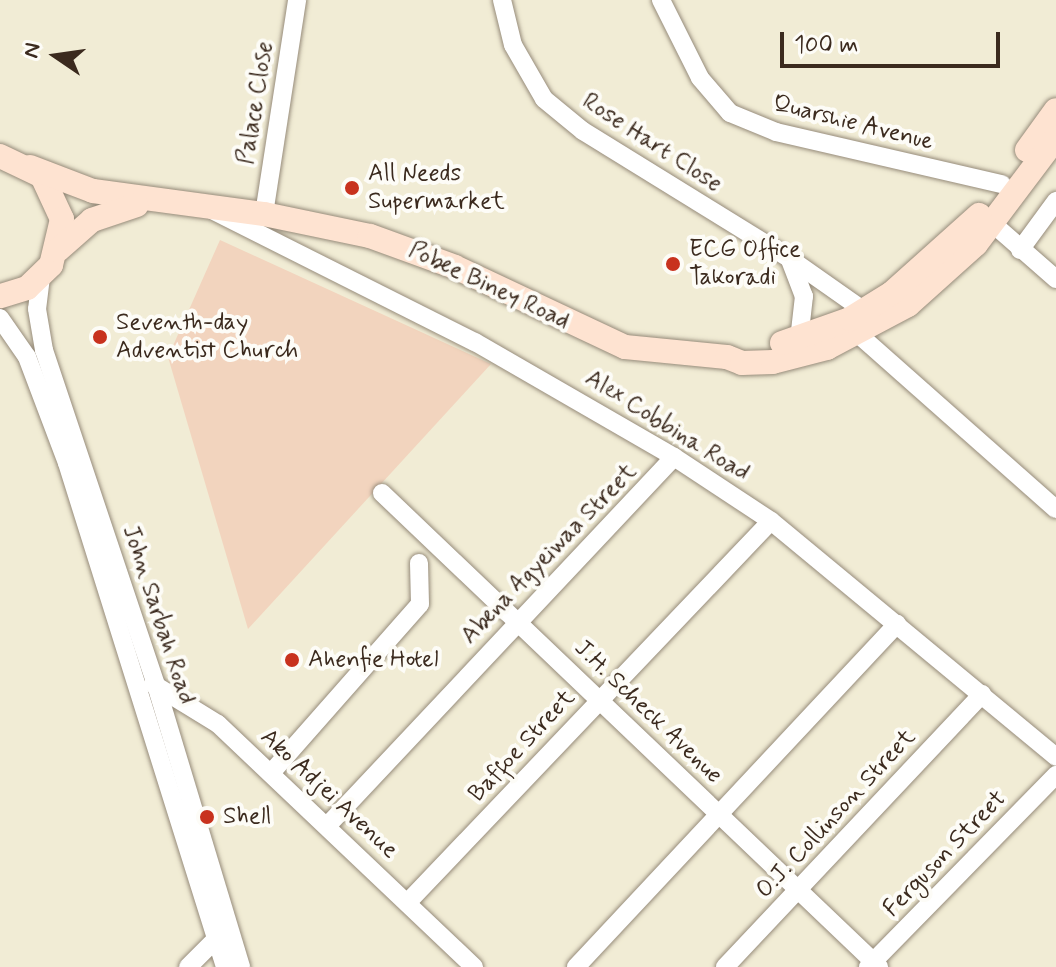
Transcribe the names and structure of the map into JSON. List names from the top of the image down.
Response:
{
  "streets": {
    "street": [
      "Palace Close",
      "Quarshie Avenue",
      "Rose Hart Close",
      "Pobee Biney Road",
      "Alex Cobbina Road",
      "Abena Agyeiwaa Street",
      "John Sarbah Road",
      "J.H. Scheck Avenue",
      "Baffoe Street",
      "Ako Adjei Avenue",
      "O.J. Collinson Street",
      "Ferguson Street"
    ]
  },
  "crossings": [
    ["Palace Close", "Pobee Biney Road"],
    ["Quarshie Avenue", "Pobee Biney Road"],
    ["Rose Hart Close", "Pobee Biney Road"],
    ["Pobee Biney Road", "Alex Cobbina Road"],
    ["Alex Cobbina Road", "Abena Agyeiwaa Street"],
    ["Alex Cobbina Road", "Baffoe Street"],
    ["Alex Cobbina Road", "O.J. Collinson Street"],
    ["Abena Agyeiwaa Street", "J.H. Scheck Avenue"],
    ["Abena Agyeiwaa Street", "Ako Adjei Avenue"],
    ["John Sarbah Road", "Ako Adjei Avenue"],
    ["J.H. Scheck Avenue", "Baffoe Street"],
    ["J.H. Scheck Avenue", "O.J. Collinson Street"],
    ["J.H. Scheck Avenue", "Ferguson Street"],
    ["Baffoe Street", "Ako Adjei Avenue"]
  ],
  "places": [
    "All Needs Supermarket",
    "ECG Office Takoradi",
    "Seventh-day Adventist Church",
    "Ahenfie Hotel",
    "Shell"
  ],
  "scale_bar": "100 m",
  "north": "left"
}
